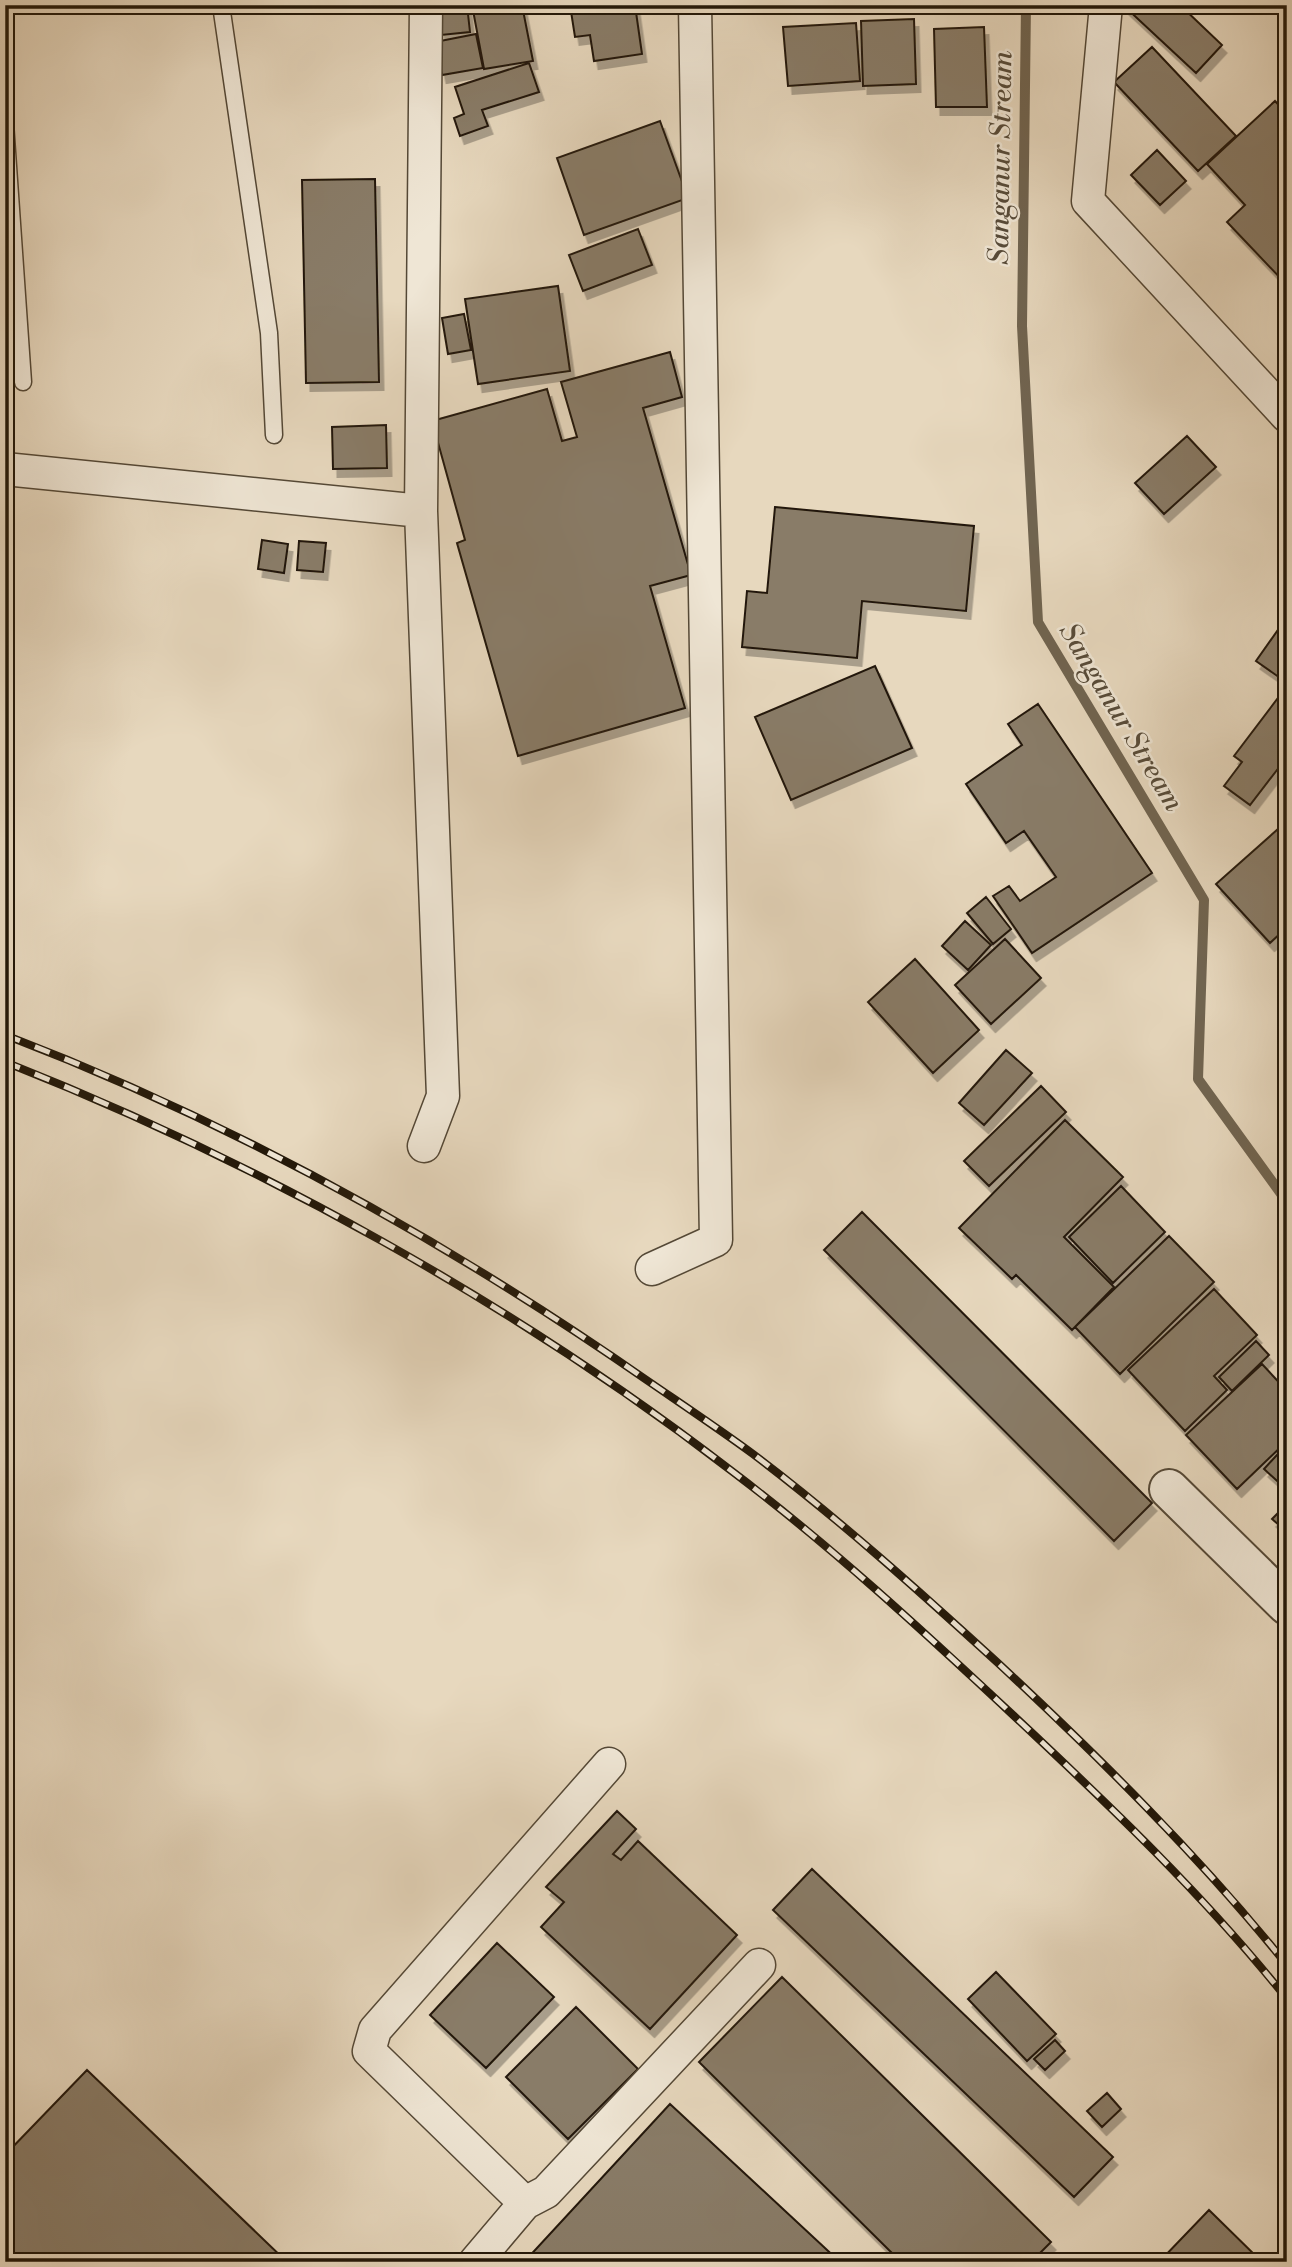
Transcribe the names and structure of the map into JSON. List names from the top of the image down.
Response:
{
  "water": ["Sanganur Stream"]
}
